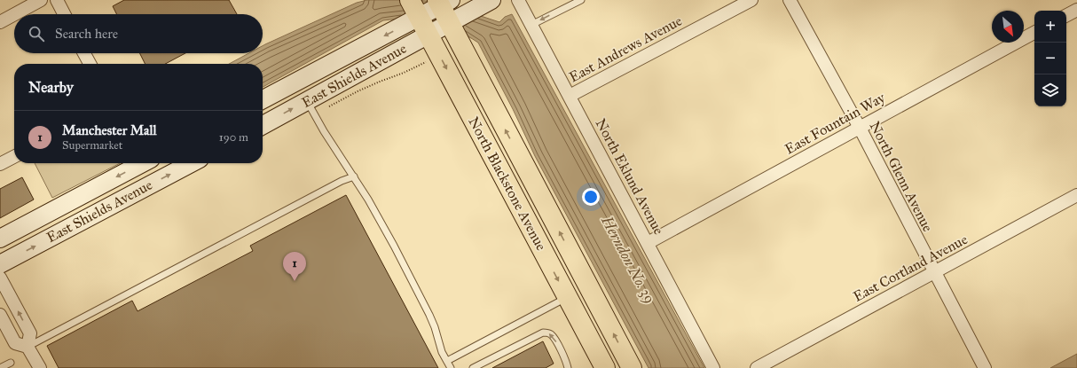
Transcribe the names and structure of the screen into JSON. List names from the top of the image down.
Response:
{
  "streets": {
    "main road": ["East Shields Avenue", "North Blackstone Avenue"],
    "street": [
      "East Andrews Avenue",
      "East Fountain Way",
      "North Eklund Avenue",
      "North Glenn Avenue",
      "East Cortland Avenue"
    ]
  },
  "crossings": [
    ["East Andrews Avenue", "North Eklund Avenue"],
    ["East Shields Avenue", "North Blackstone Avenue"],
    ["East Fountain Way", "North Eklund Avenue"],
    ["East Fountain Way", "North Glenn Avenue"],
    ["North Glenn Avenue", "East Cortland Avenue"]
  ],
  "water": ["Herndon No. 39"],
  "north": "bottom right",
  "page": {
    "map_buttons": ["+", "−"],
    "search": "Search here",
    "heading": "Nearby",
    "list": [
      {
        "mark": "1",
        "name": "Manchester Mall",
        "note": "Supermarket",
        "value": "190 m"
      }
    ],
    "pins": "1"
  }
}
